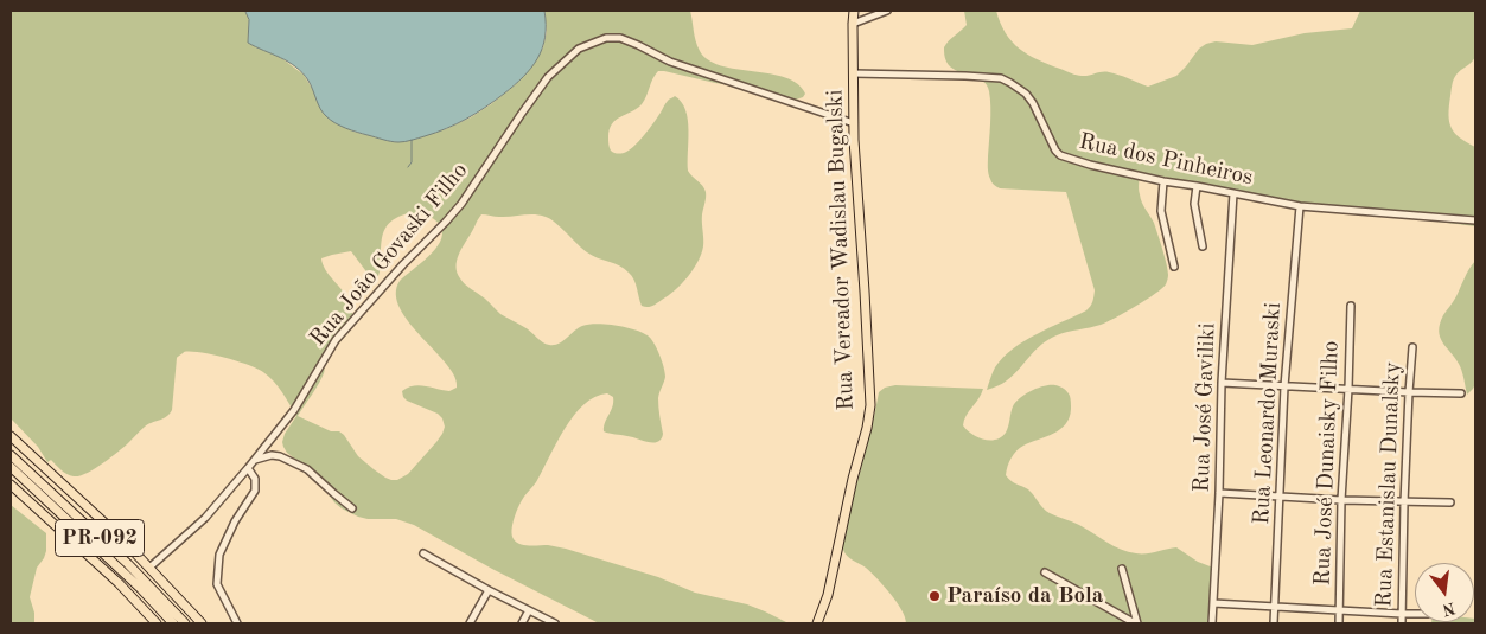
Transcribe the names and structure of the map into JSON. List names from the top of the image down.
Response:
{
  "streets": {
    "main road": ["Rua Vereador Wadislau Bugalski", "PR-092"],
    "street": [
      "Rua dos Pinheiros",
      "Rua João Govaski Filho",
      "Rua José Gaviliki",
      "Rua Leonardo Muraski",
      "Rua José Dunaisky Filho",
      "Rua Estanislau Dunalsky"
    ]
  },
  "crossings": [
    ["Rua dos Pinheiros", "Rua Vereador Wadislau Bugalski"],
    ["Rua dos Pinheiros", "Rua José Gaviliki"],
    ["Rua dos Pinheiros", "Rua Leonardo Muraski"],
    ["Rua Vereador Wadislau Bugalski", "Rua João Govaski Filho"]
  ],
  "places": ["Paraíso da Bola"],
  "north": "bottom"
}
